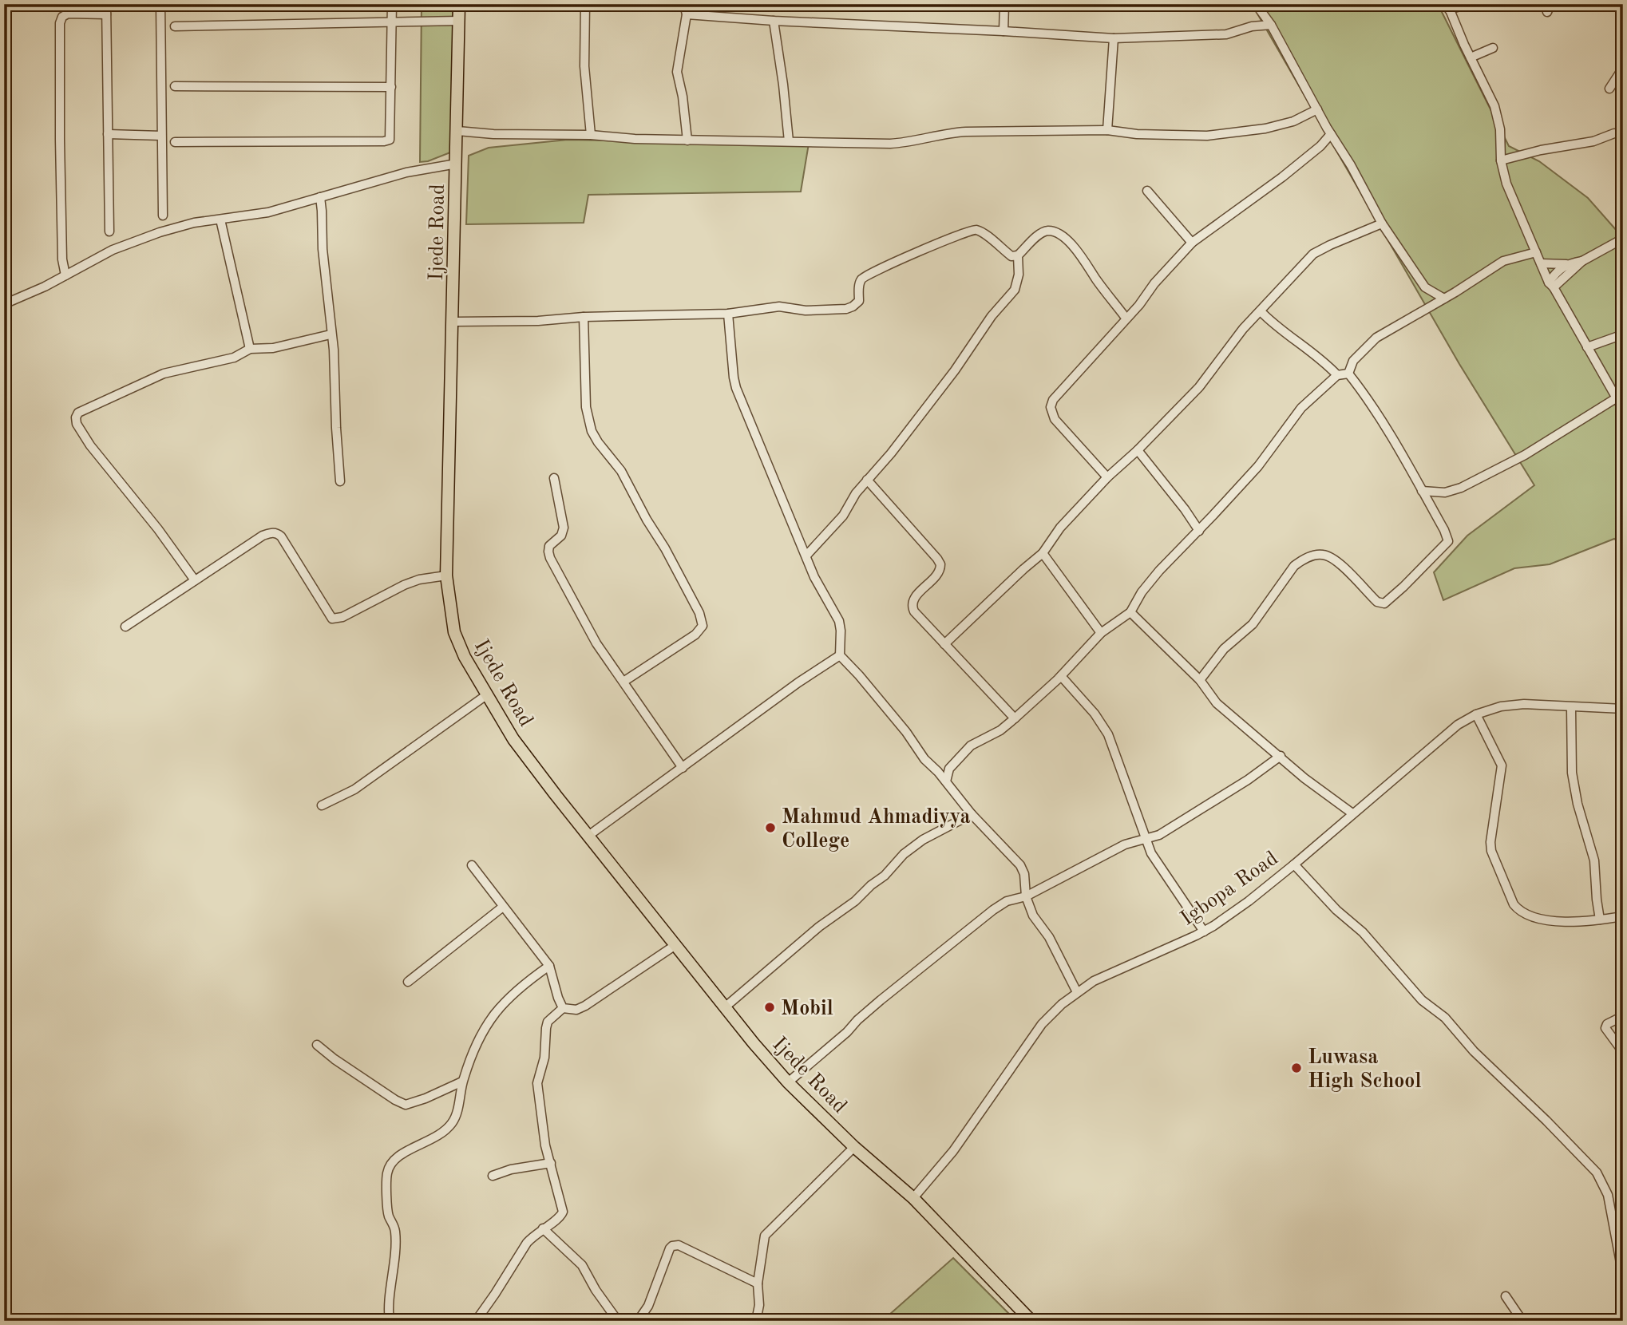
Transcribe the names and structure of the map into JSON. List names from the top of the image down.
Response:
{
  "streets": {
    "main road": ["Ijede Road"],
    "street": ["Igbopa Road"]
  },
  "crossings": [
    ["Ijede Road", "Igbopa Road"]
  ],
  "places": ["Mahmud Ahmadiyya College", "Mobil", "Luwasa High School"]
}
